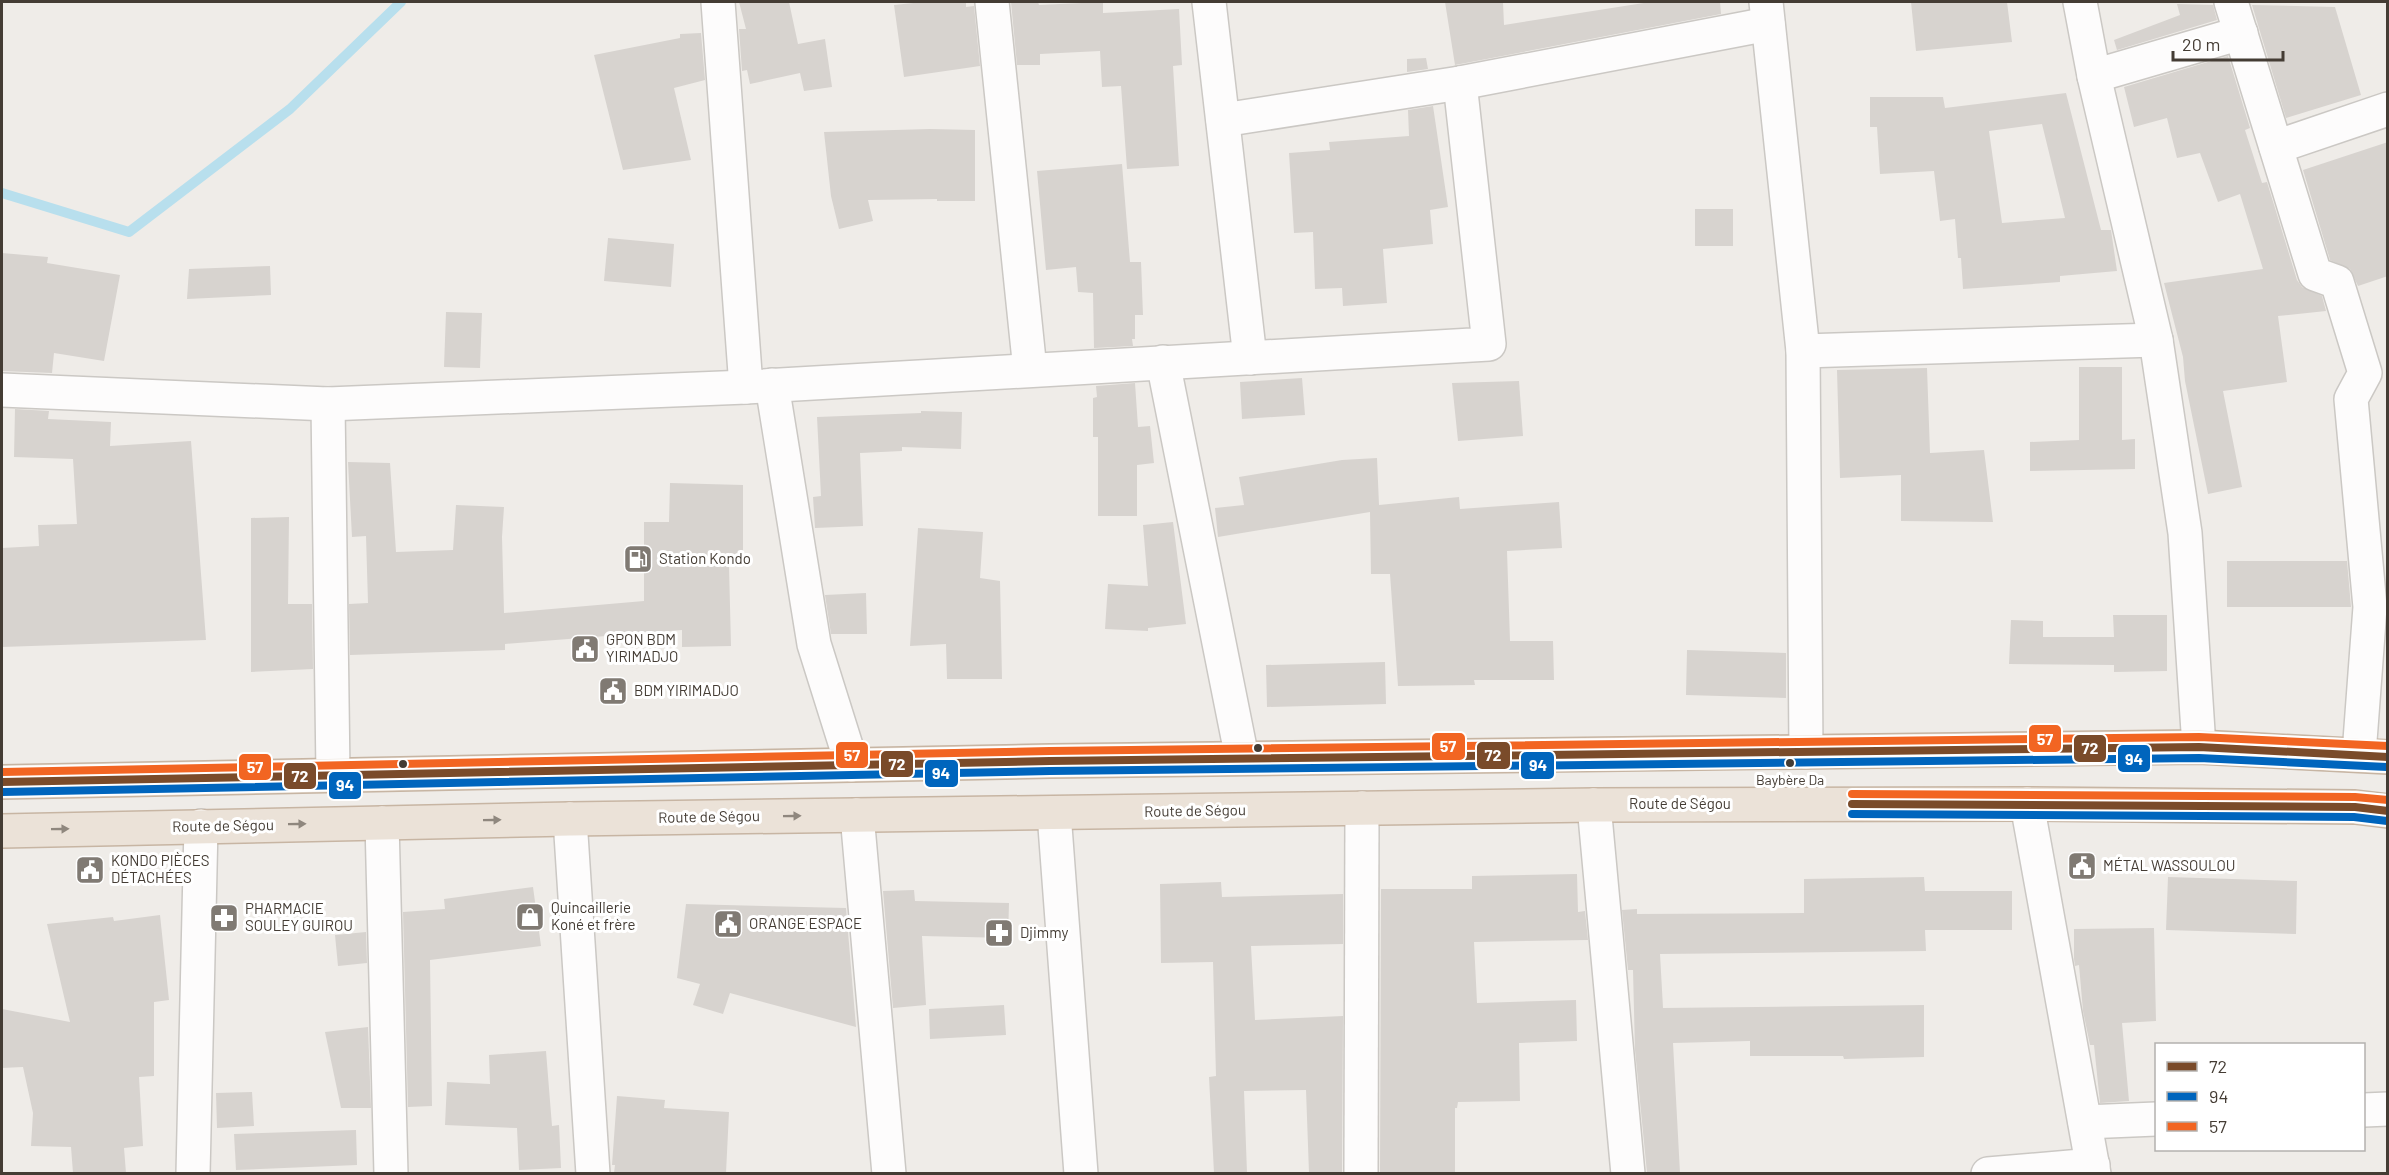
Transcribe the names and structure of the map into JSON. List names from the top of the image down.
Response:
{
  "streets": {
    "highway": ["Route de Ségou"]
  },
  "places": {
    "fuel station": ["Station Kondo"],
    "public building": [
      "GPON BDM YIRIMADJO",
      "BDM YIRIMADJO",
      "MÉTAL WASSOULOU",
      "KONDO PIÈCES DÉTACHÉES",
      "ORANGE ESPACE"
    ],
    "other": ["Baybère Da"],
    "shop": ["Quincaillerie Koné et frère"],
    "pharmacy": ["PHARMACIE SOULEY GUIROU", "Djimmy"]
  },
  "lines": ["transit line 57", "transit line 72", "transit line 94"],
  "legend": ["72", "94", "57"],
  "scale_bar": "20 m"
}
